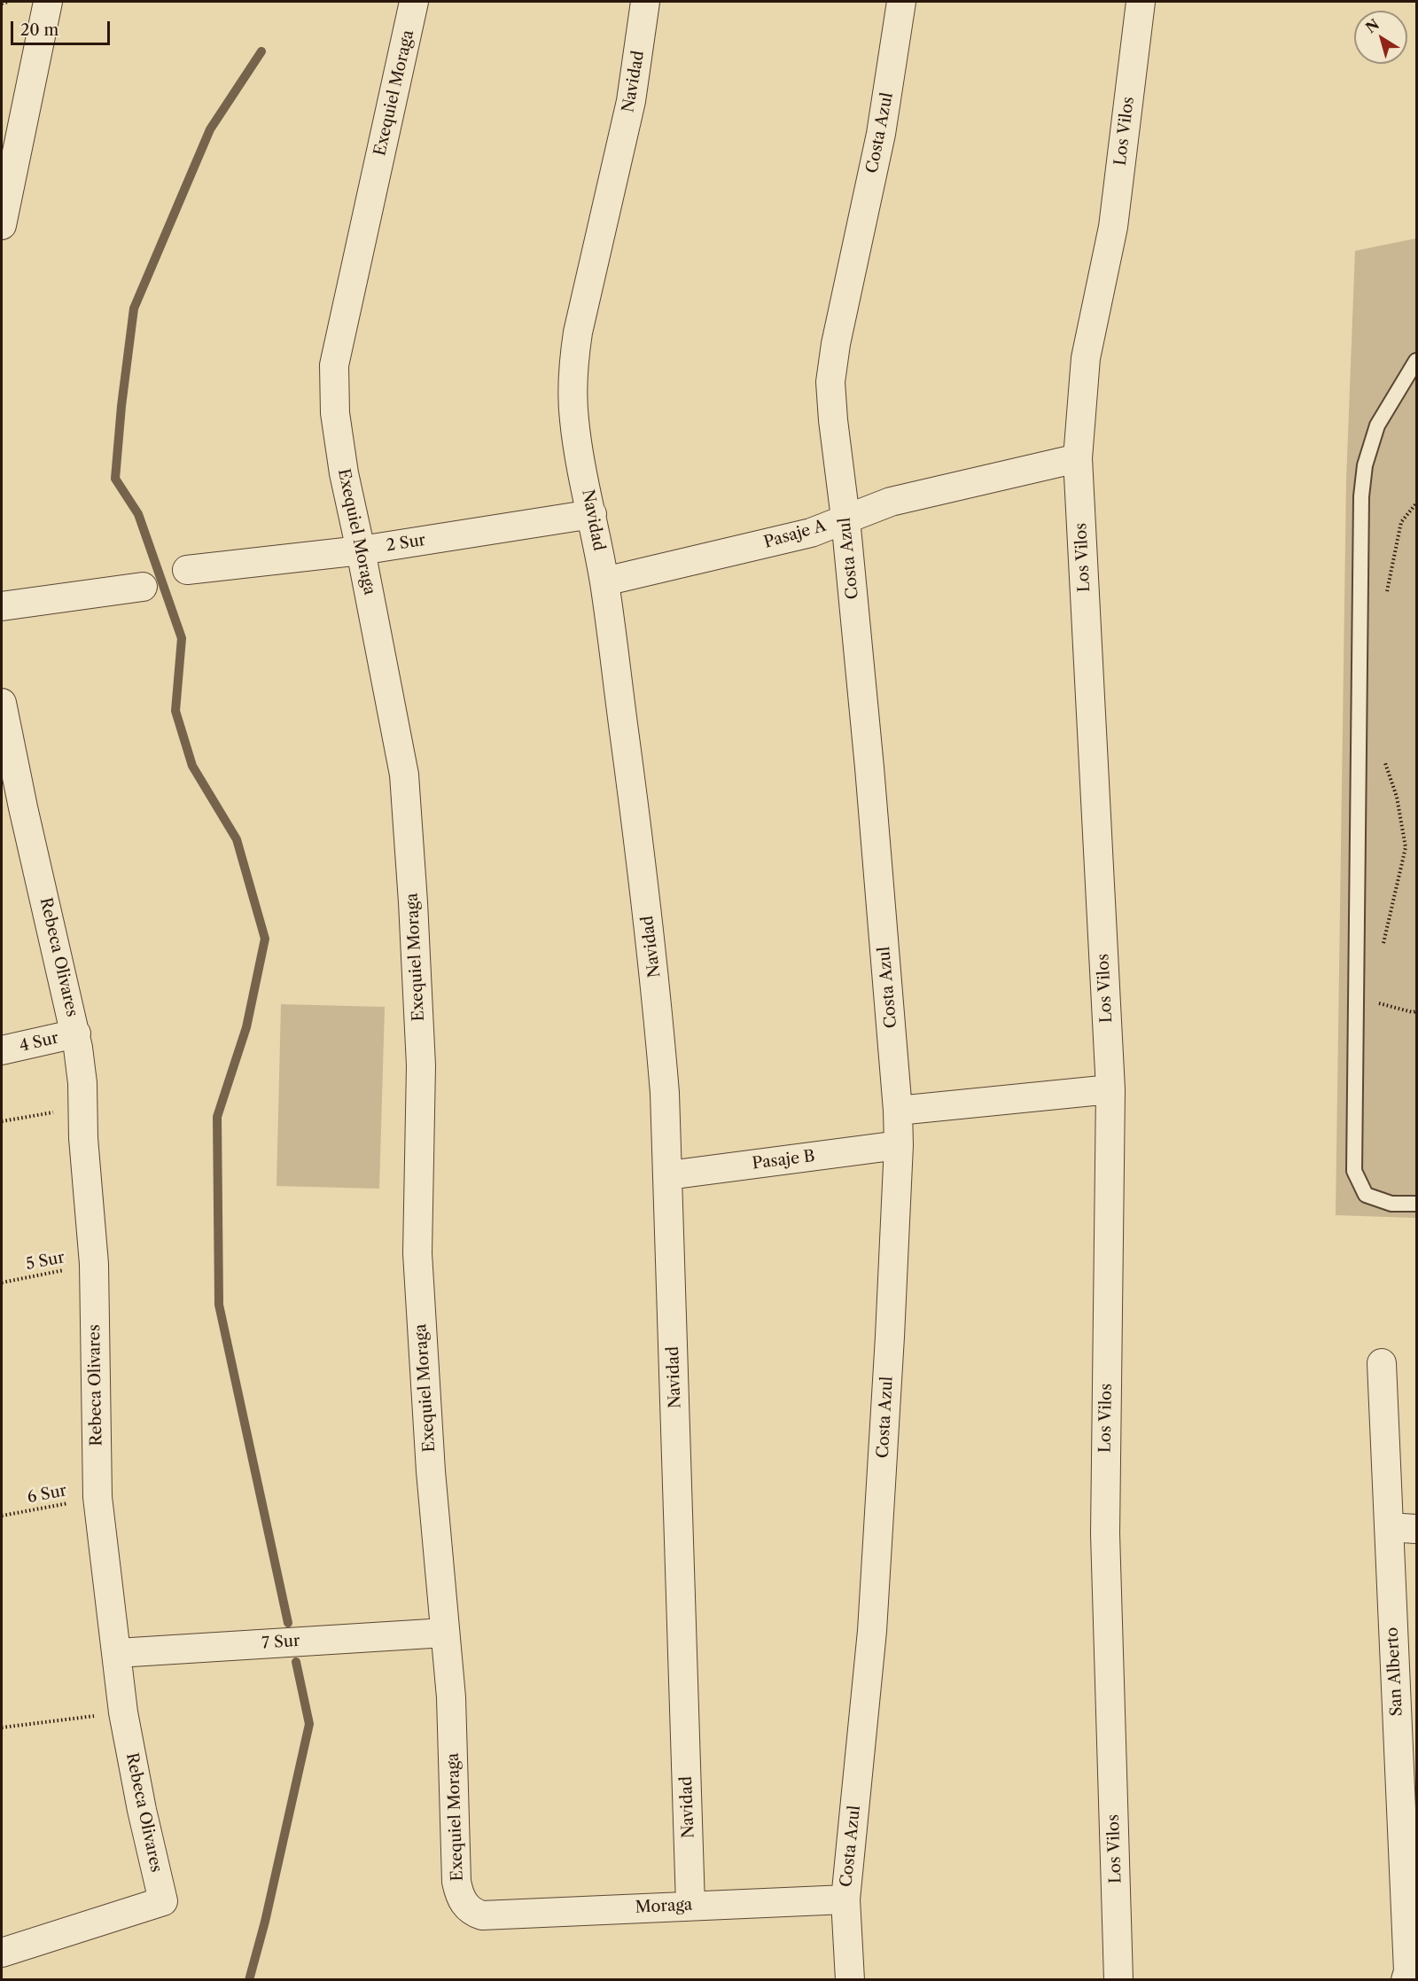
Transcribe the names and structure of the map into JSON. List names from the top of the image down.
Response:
{
  "streets": {
    "street": [
      "Navidad",
      "Exequiel Moraga",
      "Los Vilos",
      "Costa Azul",
      "Pasaje A",
      "2 Sur",
      "Rebeca Olivares",
      "4 Sur",
      "Pasaje B",
      "7 Sur",
      "San Alberto",
      "Moraga"
    ],
    "path": ["5 Sur", "6 Sur"]
  },
  "crossings": [
    ["Navidad", "Pasaje A"],
    ["Navidad", "2 Sur"],
    ["Navidad", "Pasaje B"],
    ["Navidad", "Moraga"],
    ["Exequiel Moraga", "2 Sur"],
    ["Exequiel Moraga", "7 Sur"],
    ["Exequiel Moraga", "Moraga"],
    ["Los Vilos", "Pasaje A"],
    ["Costa Azul", "Pasaje A"],
    ["Costa Azul", "Pasaje B"],
    ["Costa Azul", "Moraga"],
    ["Rebeca Olivares", "4 Sur"],
    ["Rebeca Olivares", "5 Sur"],
    ["Rebeca Olivares", "6 Sur"],
    ["Rebeca Olivares", "7 Sur"]
  ],
  "scale_bar": "20 m",
  "north": "top left"
}
